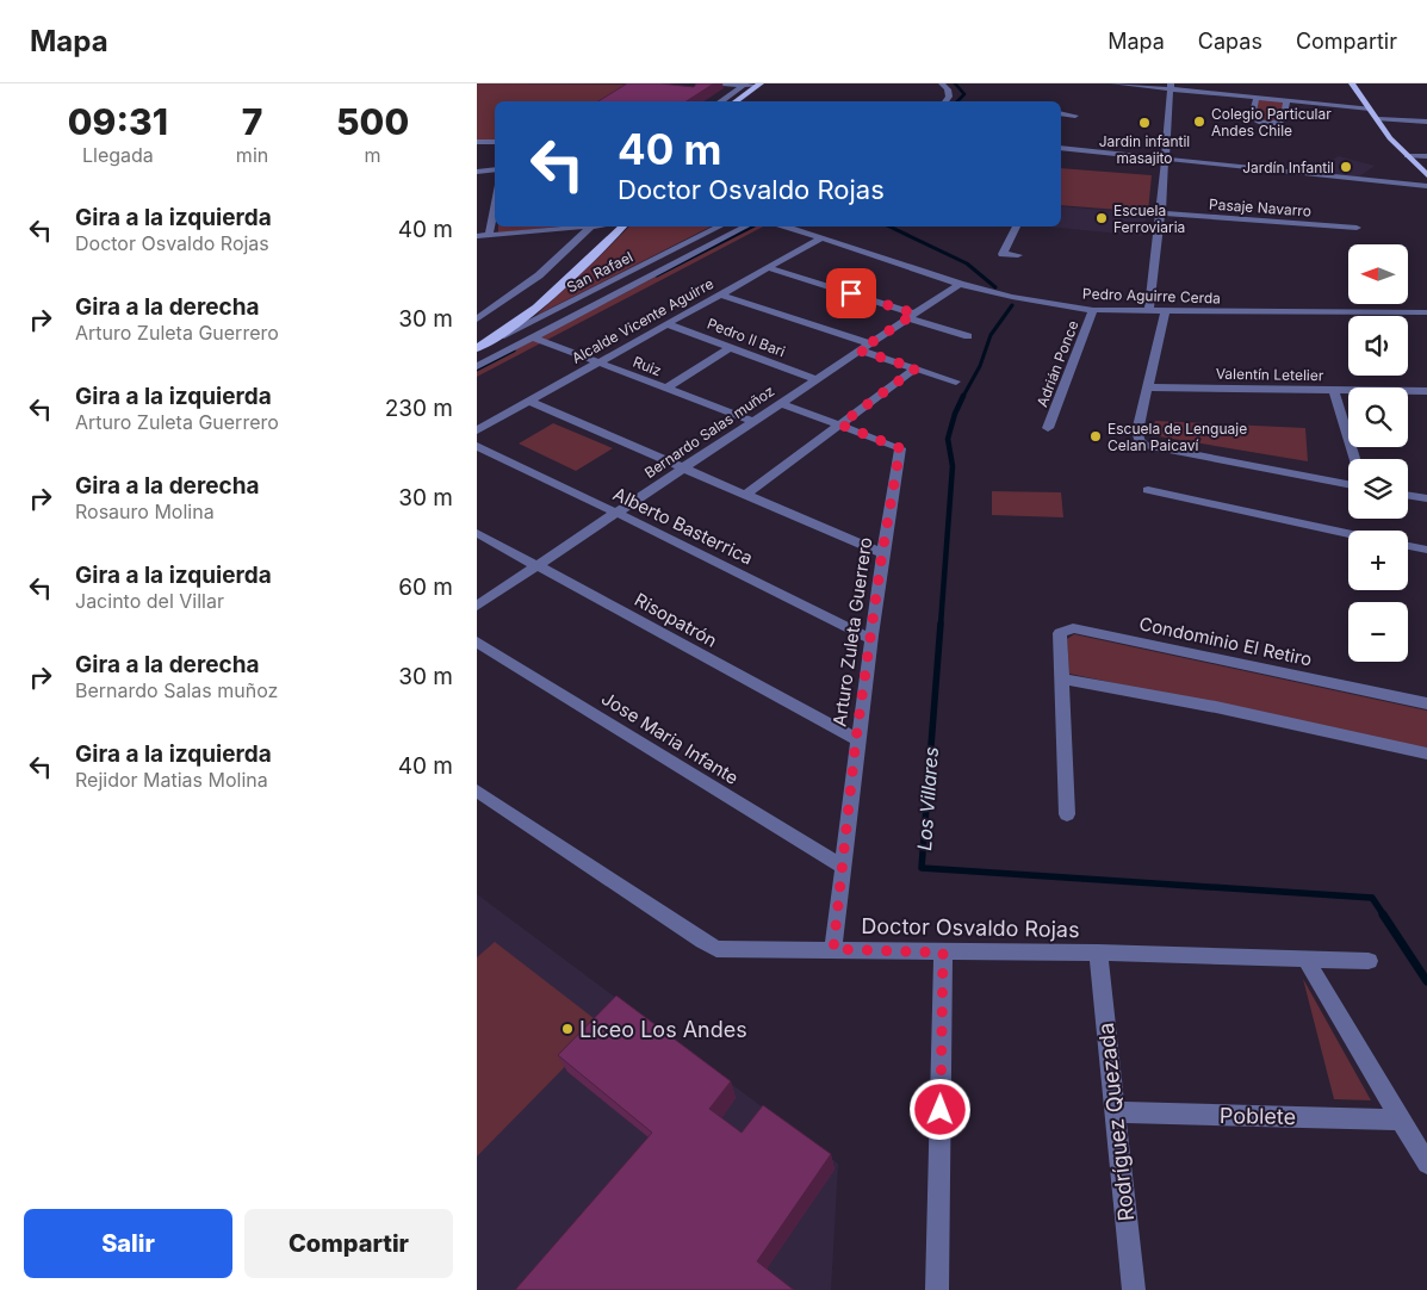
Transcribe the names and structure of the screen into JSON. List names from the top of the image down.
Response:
{
  "streets": {
    "street": [
      "Pasaje Navarro",
      "San Rafael",
      "Pedro Aguirre Cerda",
      "Alcalde Vicente Aguirre",
      "Pedro II Bari",
      "Adrián Ponce",
      "Ruiz",
      "Valentín Letelier",
      "Bernardo Salas muñoz",
      "Alberto Basterrica",
      "Risopatrón",
      "Arturo Zuleta Guerrero",
      "Condominio El Retiro",
      "Jose Maria Infante",
      "Doctor Osvaldo Rojas",
      "Poblete",
      "Rodríguez Quezada"
    ]
  },
  "crossings": [
    ["Pedro Aguirre Cerda", "Alcalde Vicente Aguirre"],
    ["Pedro Aguirre Cerda", "Adrián Ponce"],
    ["Pedro Aguirre Cerda", "Bernardo Salas muñoz"],
    ["Alcalde Vicente Aguirre", "Pedro II Bari"],
    ["Alcalde Vicente Aguirre", "Ruiz"],
    ["Pedro II Bari", "Bernardo Salas muñoz"],
    ["Ruiz", "Bernardo Salas muñoz"],
    ["Bernardo Salas muñoz", "Alberto Basterrica"],
    ["Bernardo Salas muñoz", "Risopatrón"],
    ["Bernardo Salas muñoz", "Arturo Zuleta Guerrero"],
    ["Alberto Basterrica", "Arturo Zuleta Guerrero"],
    ["Risopatrón", "Arturo Zuleta Guerrero"],
    ["Arturo Zuleta Guerrero", "Jose Maria Infante"],
    ["Arturo Zuleta Guerrero", "Doctor Osvaldo Rojas"],
    ["Doctor Osvaldo Rojas", "Rodríguez Quezada"],
    ["Poblete", "Rodríguez Quezada"]
  ],
  "water": ["Los Villares"],
  "places": [
    "Colegio Particular Andes Chile",
    "Jardin infantil masajito",
    "Jardín Infantil",
    "Escuela Ferroviaria",
    "Escuela de Lenguaje Celan Paicaví",
    "Liceo Los Andes"
  ],
  "north": "left",
  "page": {
    "header": "Mapa",
    "nav": ["Mapa", "Capas", "Compartir"],
    "eta": [
      "09:31",
      "Llegada",
      "7",
      "min",
      "500",
      "m"
    ],
    "turn": ["40 m", "Doctor Osvaldo Rojas"],
    "list": [
      {
        "name": "Gira a la izquierda",
        "note": "Doctor Osvaldo Rojas",
        "value": "40 m"
      },
      {
        "name": "Gira a la derecha",
        "note": "Arturo Zuleta Guerrero",
        "value": "30 m"
      },
      {
        "name": "Gira a la izquierda",
        "note": "Arturo Zuleta Guerrero",
        "value": "230 m"
      },
      {
        "name": "Gira a la derecha",
        "note": "Rosauro Molina",
        "value": "30 m"
      },
      {
        "name": "Gira a la izquierda",
        "note": "Jacinto del Villar",
        "value": "60 m"
      },
      {
        "name": "Gira a la derecha",
        "note": "Bernardo Salas muñoz",
        "value": "30 m"
      },
      {
        "name": "Gira a la izquierda",
        "note": "Rejidor Matias Molina",
        "value": "40 m"
      }
    ],
    "map_buttons": ["+", "−"],
    "buttons": ["Salir", "Compartir"]
  }
}
